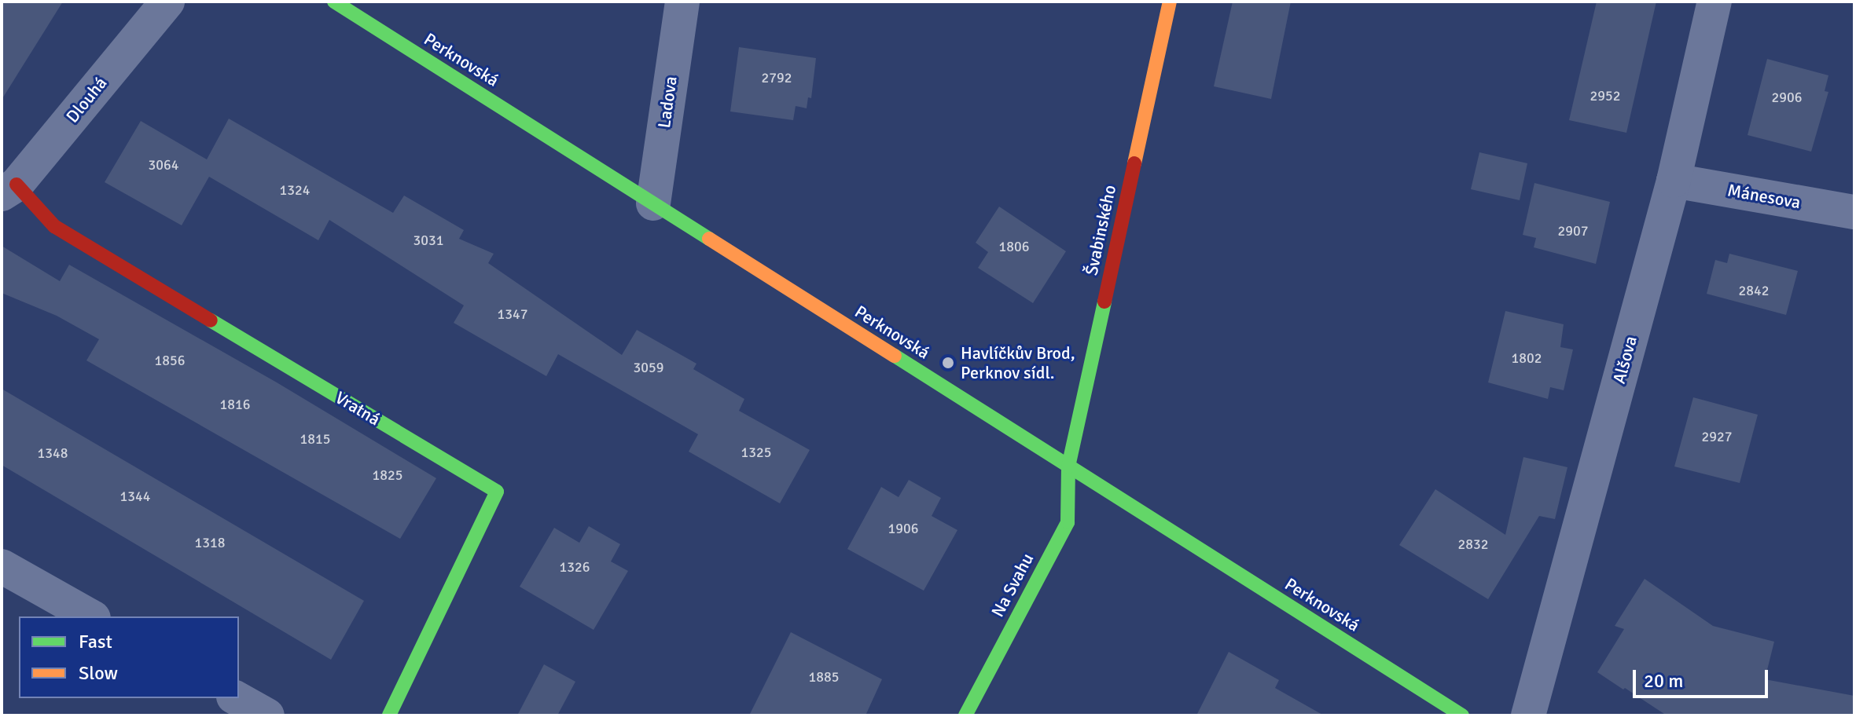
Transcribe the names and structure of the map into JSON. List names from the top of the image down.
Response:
{
  "streets": {
    "street": [
      "Perknovská",
      "Dlouhá",
      "Ladova",
      "Mánesova",
      "Švabinského",
      "Alšova",
      "Vratná",
      "Na Svahu"
    ]
  },
  "crossings": [
    ["Perknovská", "Ladova"],
    ["Perknovská", "Švabinského"],
    ["Perknovská", "Na Svahu"],
    ["Dlouhá", "Vratná"],
    ["Mánesova", "Alšova"],
    ["Švabinského", "Na Svahu"]
  ],
  "places": ["Havlíčkův Brod, Perknov sídl."],
  "house_numbers": [
    "2792",
    "2952",
    "2906",
    "3064",
    "1324",
    "2907",
    "3031",
    "1806",
    "2842",
    "1347",
    "1802",
    "1856",
    "3059",
    "1816",
    "2927",
    "1815",
    "1325",
    "1348",
    "1825",
    "1344",
    "1906",
    "1318",
    "2832",
    "1326",
    "1885"
  ],
  "legend": ["Fast", "Slow"],
  "scale_bar": "20 m"
}
